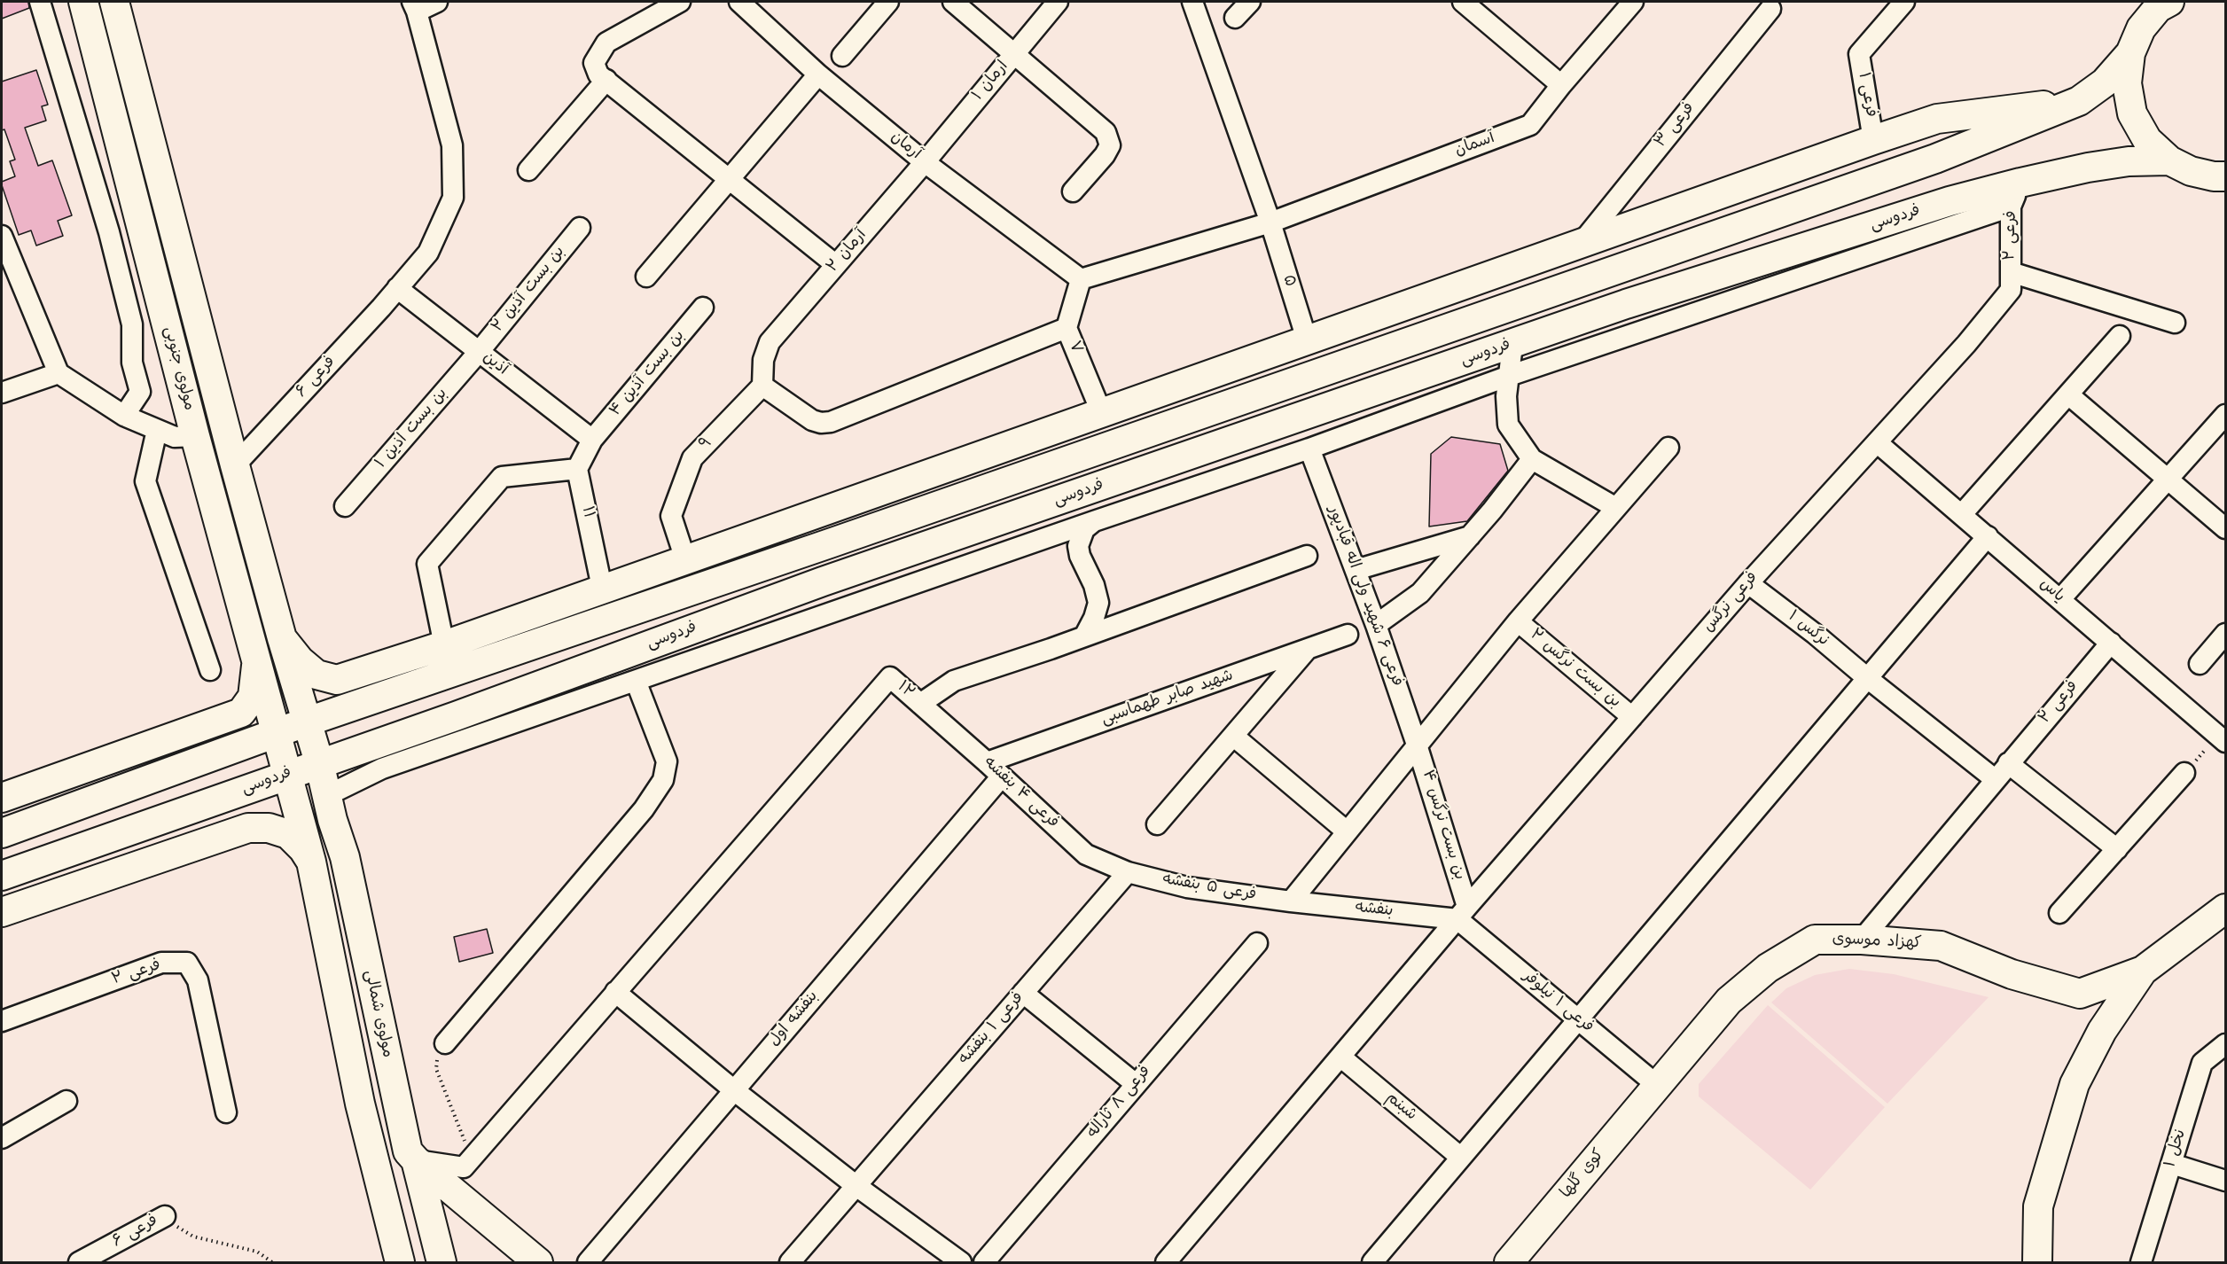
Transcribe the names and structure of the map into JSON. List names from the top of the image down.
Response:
{
  "streets": {
    "street": [
      "ارمان ۱",
      "فرعی ۱",
      "فرعی ۳",
      "آسمان",
      "آرمان",
      "فردوسی",
      "فرعی ۲",
      "آرمان ۲",
      "۵",
      "بن بست آذین ۲",
      "۷",
      "آذین",
      "مولوی جنوبی",
      "بن بست آذین ۴",
      "فرعی ۶",
      "بن بست اذین ۱",
      "۹",
      "۱۱",
      "یاس",
      "فرعی ۶ شهید ولی اله قبادپور",
      "فرعی نرگس",
      "نرگس ۱",
      "بن بست نرگس ۲",
      "۱۲",
      "شهید صابر طهماسبی",
      "فرعی ۴ بنفشه",
      "بن بست نرگس ۴",
      "فرعی ۵ بنفشه",
      "بنفشه",
      "کهزاد موسوی",
      "فرعی ۱ نیلوفر",
      "مولوی شمالی",
      "بنفشه اول",
      "فرعی ۱ بنفشه",
      "فرعی ۸ ثاراله",
      "شبنم",
      "نخل ۱",
      "کوی گلها"
    ]
  },
  "crossings": [
    ["ارمان ۱", "آرمان"],
    ["ارمان ۱", "آرمان ۲"],
    ["آسمان", "آرمان"],
    ["آسمان", "۵"],
    ["آسمان", "۷"],
    ["آرمان", "آرمان ۲"],
    ["آرمان", "۷"],
    ["فردوسی", "فرعی ۲"],
    ["فردوسی", "مولوی جنوبی"],
    ["فردوسی", "مولوی شمالی"],
    ["فرعی ۲", "یاس"],
    ["فرعی ۲", "فرعی نرگس"],
    ["فرعی ۲", "نرگس ۱"],
    ["فرعی ۲", "کهزاد موسوی"],
    ["آرمان ۲", "۹"],
    ["بن بست آذین ۲", "آذین"],
    ["بن بست آذین ۲", "بن بست اذین ۱"],
    ["آذین", "بن بست آذین ۴"],
    ["آذین", "فرعی ۶"],
    ["آذین", "بن بست اذین ۱"],
    ["مولوی جنوبی", "فرعی ۶"],
    ["مولوی جنوبی", "مولوی شمالی"],
    ["یاس", "فرعی نرگس"],
    ["فرعی ۶ شهید ولی اله قبادپور", "بن بست نرگس ۴"],
    ["فرعی نرگس", "نرگس ۱"],
    ["فرعی نرگس", "بن بست نرگس ۲"],
    ["فرعی نرگس", "بن بست نرگس ۴"],
    ["فرعی نرگس", "بنفشه"],
    ["فرعی نرگس", "فرعی ۱ نیلوفر"],
    ["فرعی نرگس", "شبنم"],
    ["۱۲", "فرعی ۴ بنفشه"],
    ["شهید صابر طهماسبی", "فرعی ۴ بنفشه"],
    ["فرعی ۴ بنفشه", "فرعی ۵ بنفشه"],
    ["فرعی ۴ بنفشه", "بنفشه اول"],
    ["فرعی ۴ بنفشه", "فرعی ۱ بنفشه"],
    ["بن بست نرگس ۴", "بنفشه"],
    ["بن بست نرگس ۴", "فرعی ۱ نیلوفر"],
    ["فرعی ۵ بنفشه", "بنفشه"],
    ["فرعی ۵ بنفشه", "فرعی ۱ بنفشه"],
    ["بنفشه", "فرعی ۱ نیلوفر"],
    ["کهزاد موسوی", "فرعی ۱ نیلوفر"],
    ["کهزاد موسوی", "کوی گلها"],
    ["فرعی ۱ نیلوفر", "کوی گلها"]
  ]
}
